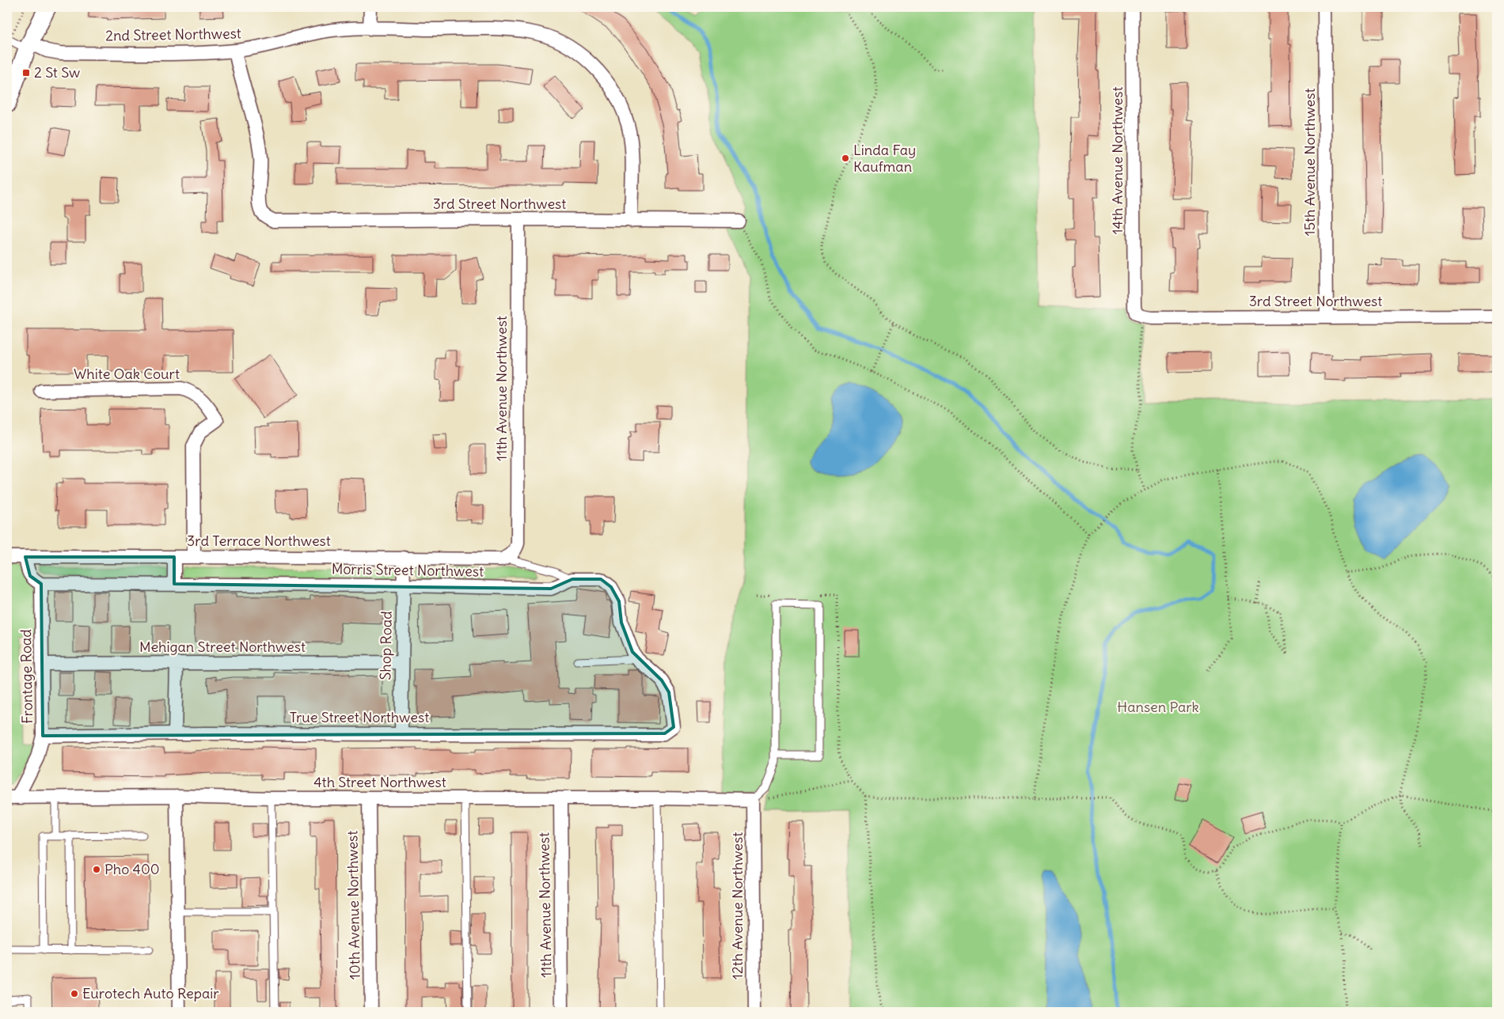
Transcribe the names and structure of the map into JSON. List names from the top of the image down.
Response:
{
  "streets": {
    "street": [
      "2nd Street Northwest",
      "14th Avenue Northwest",
      "15th Avenue Northwest",
      "3rd Street Northwest",
      "White Oak Court",
      "11th Avenue Northwest",
      "3rd Terrace Northwest",
      "Morris Street Northwest",
      "Shop Road",
      "Mehigan Street Northwest",
      "Frontage Road",
      "True Street Northwest",
      "4th Street Northwest",
      "10th Avenue Northwest",
      "12th Avenue Northwest"
    ]
  },
  "crossings": [
    ["2nd Street Northwest", "3rd Street Northwest"],
    ["14th Avenue Northwest", "3rd Street Northwest"],
    ["15th Avenue Northwest", "3rd Street Northwest"],
    ["3rd Street Northwest", "11th Avenue Northwest"],
    ["White Oak Court", "3rd Terrace Northwest"],
    ["11th Avenue Northwest", "3rd Terrace Northwest"],
    ["11th Avenue Northwest", "4th Street Northwest"],
    ["3rd Terrace Northwest", "Shop Road"],
    ["Morris Street Northwest", "Shop Road"],
    ["Morris Street Northwest", "Frontage Road"],
    ["Morris Street Northwest", "True Street Northwest"],
    ["Shop Road", "Mehigan Street Northwest"],
    ["Shop Road", "True Street Northwest"],
    ["Mehigan Street Northwest", "Frontage Road"],
    ["Frontage Road", "True Street Northwest"],
    ["Frontage Road", "4th Street Northwest"],
    ["4th Street Northwest", "10th Avenue Northwest"],
    ["4th Street Northwest", "12th Avenue Northwest"]
  ],
  "parks": ["Hansen Park"],
  "places": {
    "transit": ["2 St Sw"],
    "other": ["Linda Fay Kaufman", "Pho 400", "Eurotech Auto Repair"]
  }
}
